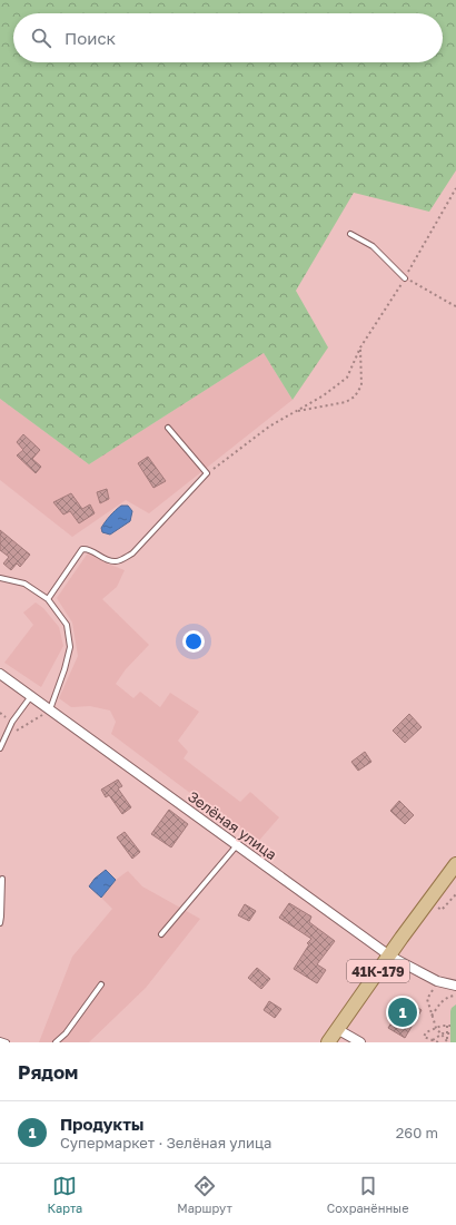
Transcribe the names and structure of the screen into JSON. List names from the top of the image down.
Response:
{
  "streets": {
    "main road": ["41К-179"],
    "street": ["Зелёная улица"]
  },
  "crossings": [
    ["Зелёная улица", "41К-179"]
  ],
  "page": {
    "search": "Поиск",
    "pins": "1",
    "heading": "Рядом",
    "list": [
      {
        "mark": "1",
        "name": "Продукты",
        "note": "Супермаркет · Зелёная улица",
        "value": "260 m"
      }
    ],
    "nav": ["Карта", "Маршрут", "Сохранённые"]
  }
}
